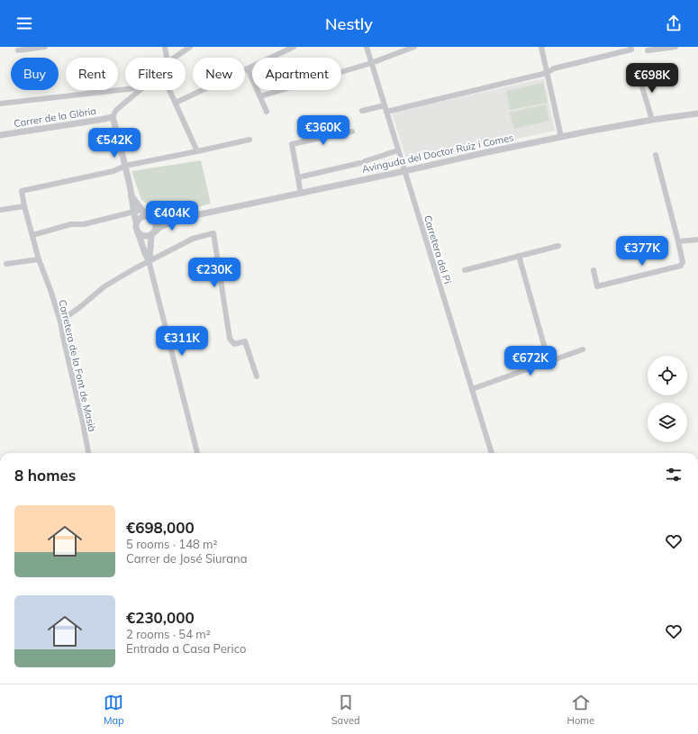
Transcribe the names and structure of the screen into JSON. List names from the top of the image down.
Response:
{
  "streets": {
    "street": [
      "Carrer de la Glòria",
      "Avinguda del Doctor Ruiz i Comes",
      "Carretera del Pi",
      "Carretera de la Font de Masià"
    ]
  },
  "crossings": [
    ["Avinguda del Doctor Ruiz i Comes", "Carretera del Pi"]
  ],
  "page": {
    "header": "Nestly",
    "chip": [
      "Buy",
      "Rent",
      "Filters",
      "New",
      "Apartment"
    ],
    "price": [
      "€698K",
      "€360K",
      "€542K",
      "€404K",
      "€377K",
      "€230K",
      "€311K",
      "€672K"
    ],
    "heading": "8 homes",
    "list": [
      {
        "name": "€698,000",
        "note": "5 rooms · 148 m² · Carrer de José Siurana"
      },
      {
        "name": "€230,000",
        "note": "2 rooms · 54 m² · Entrada a Casa Perico"
      }
    ],
    "tabs": ["Map", "Saved", "Home"]
  }
}
